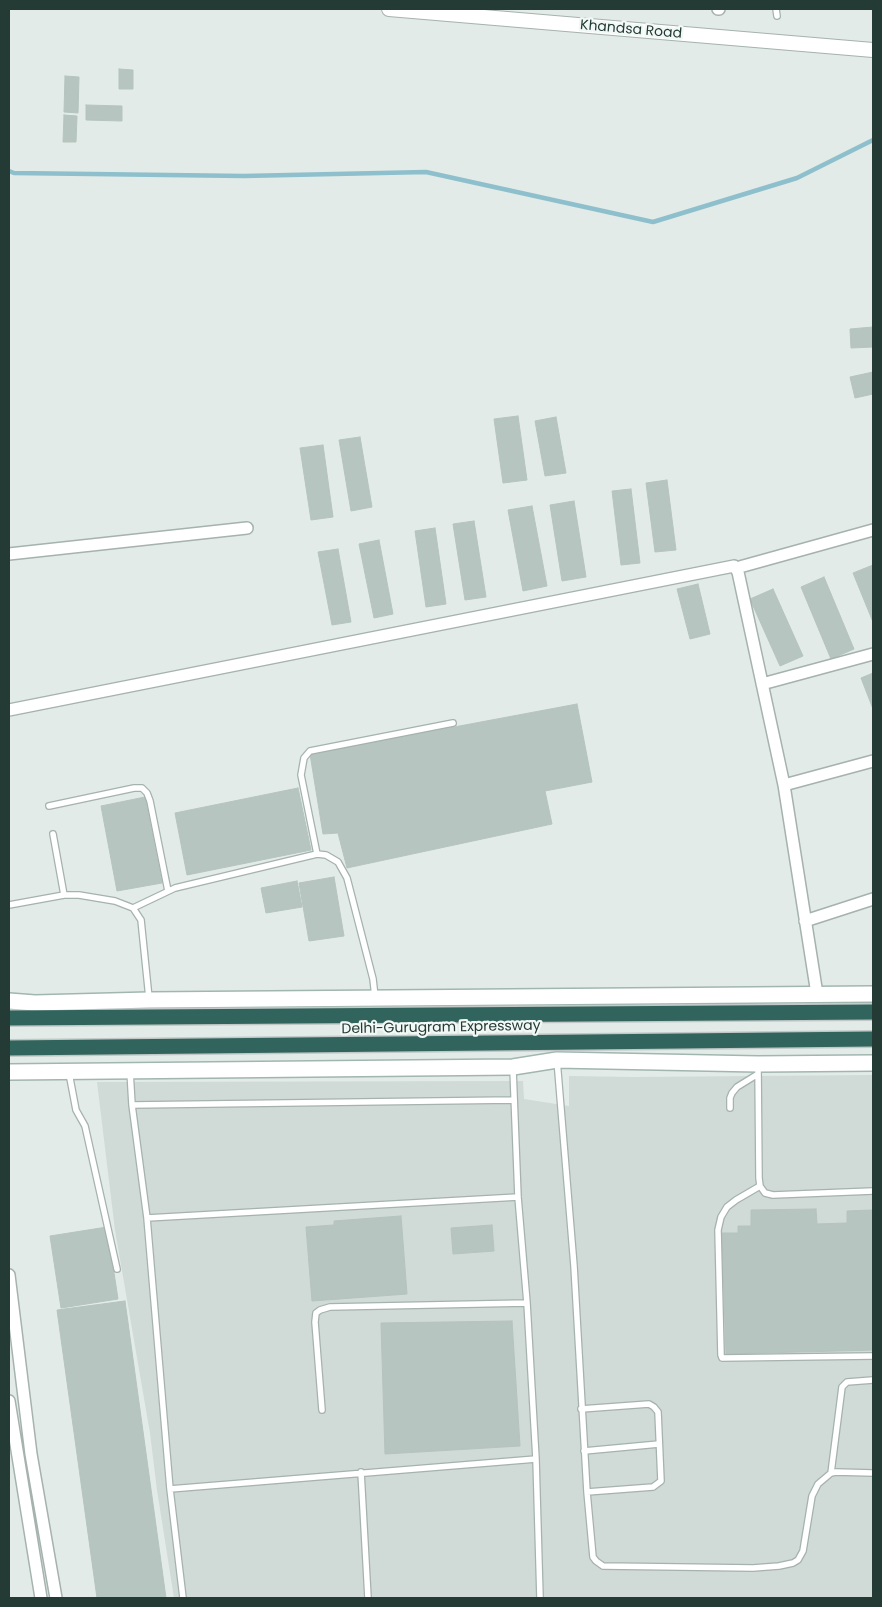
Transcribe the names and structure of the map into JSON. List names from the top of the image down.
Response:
{
  "streets": {
    "highway": ["Delhi-Gurugram Expressway"],
    "street": ["Khandsa Road"]
  }
}
